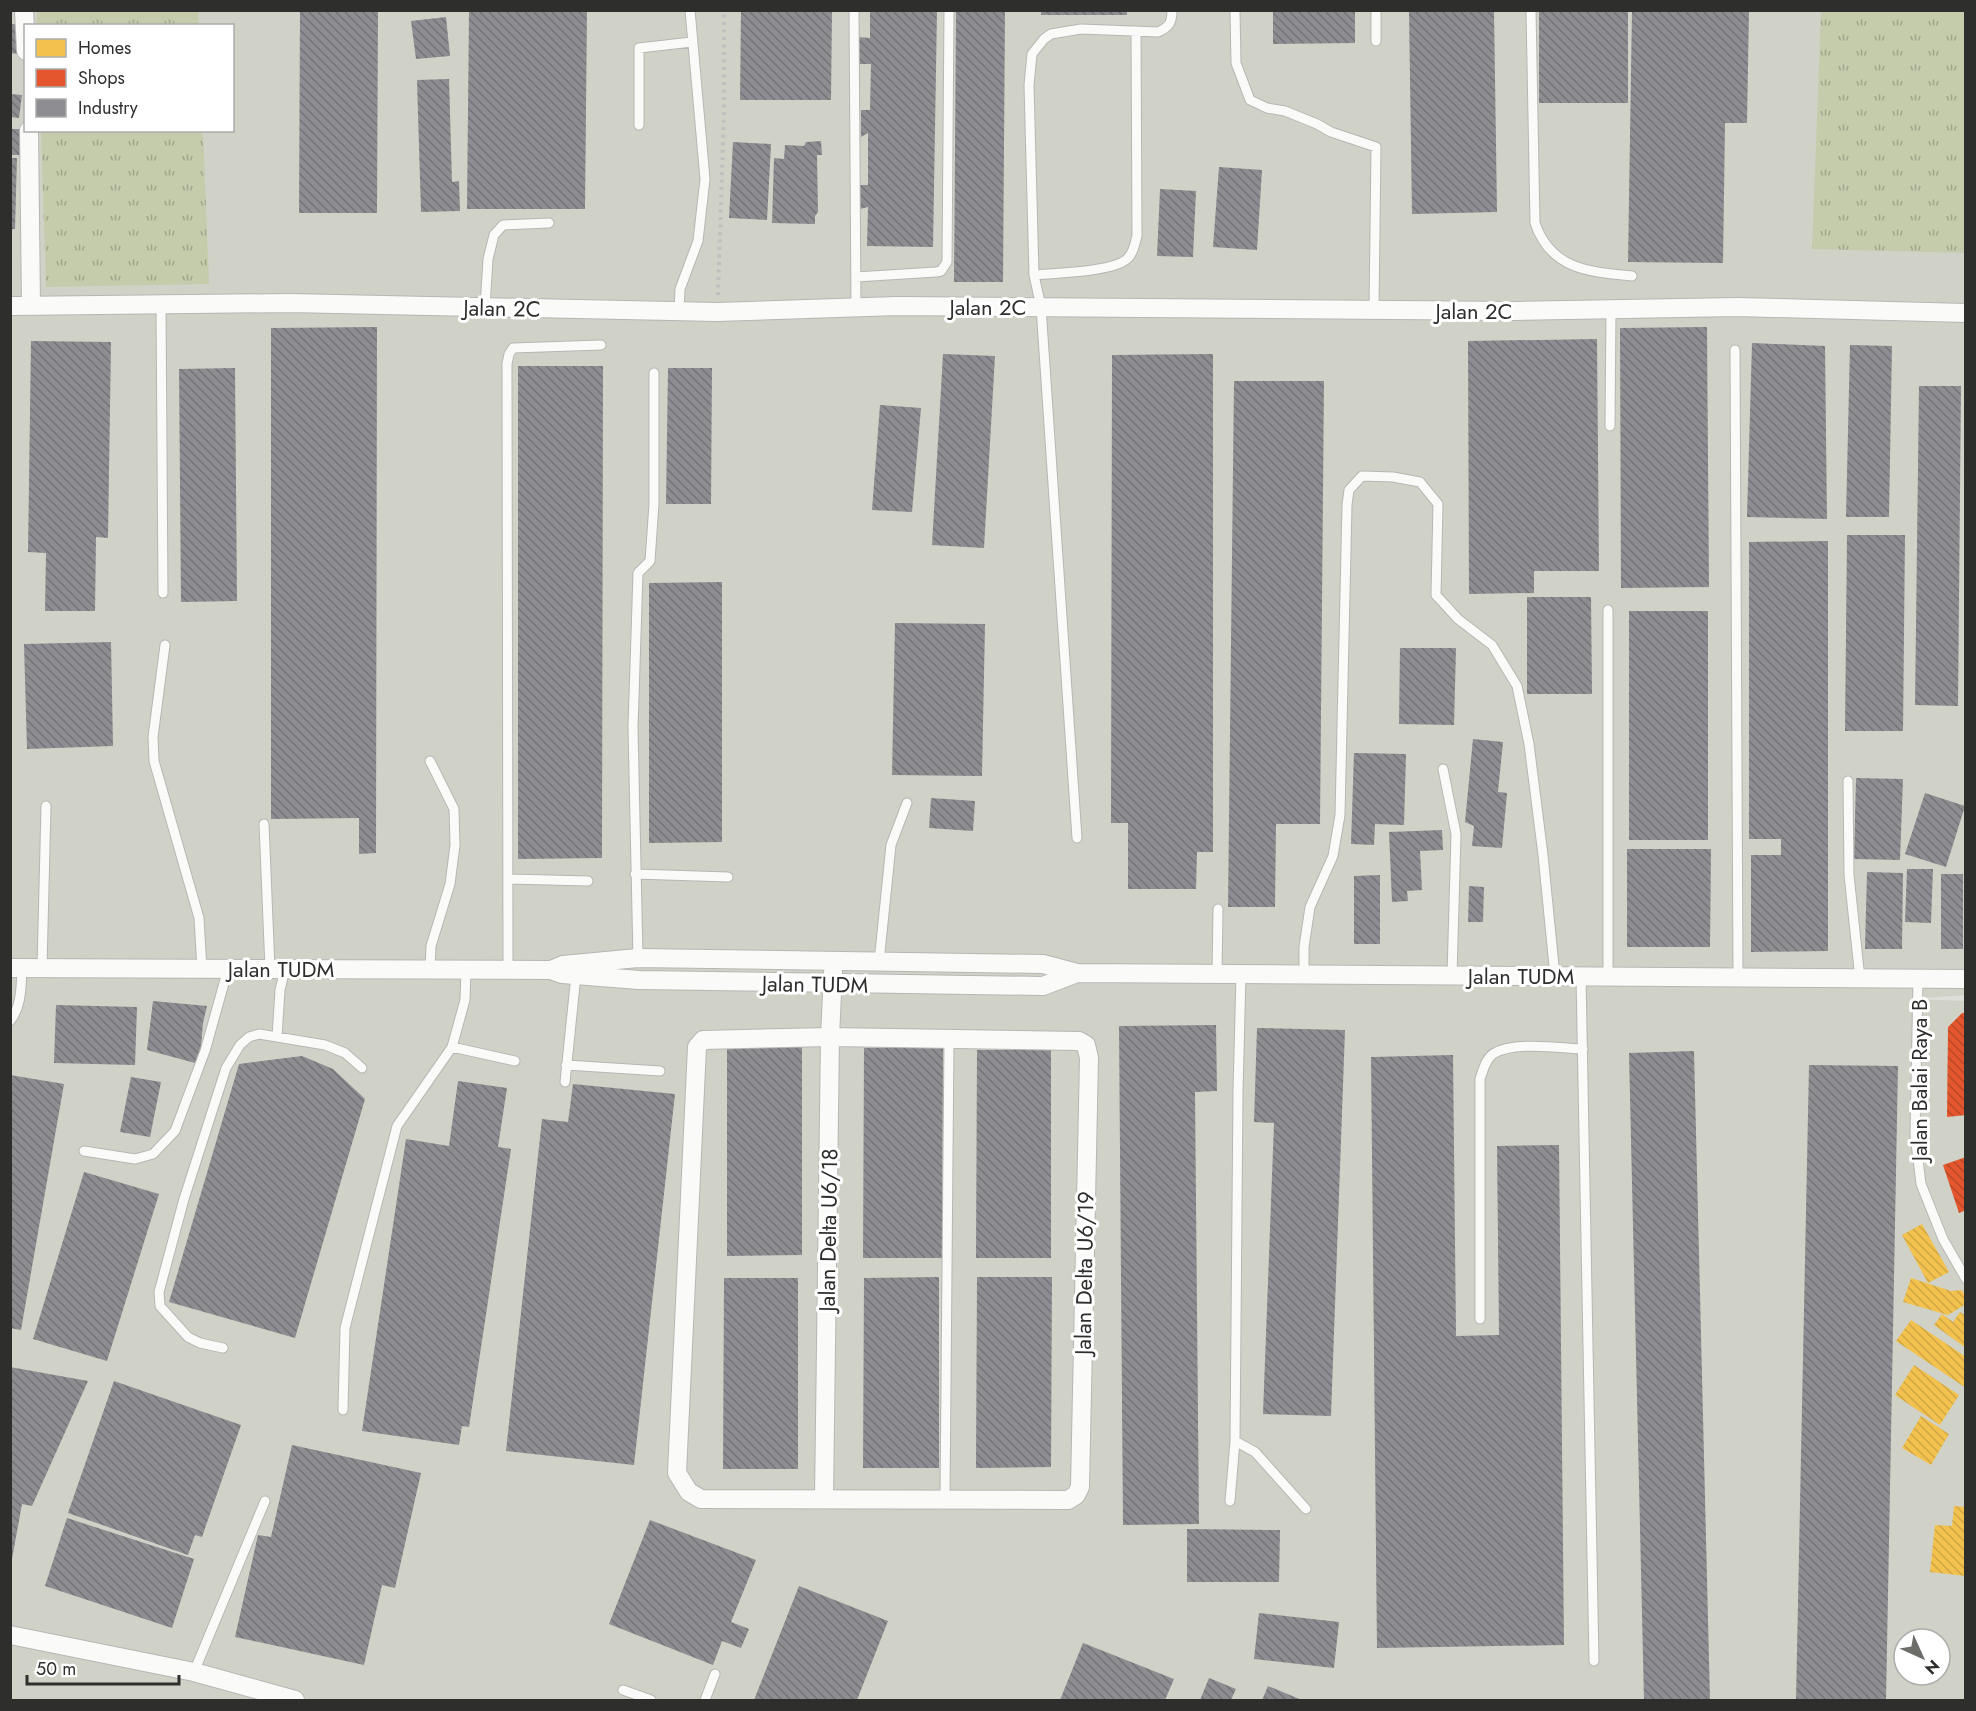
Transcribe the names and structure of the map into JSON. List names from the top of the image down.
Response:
{
  "streets": {
    "street": [
      "Jalan 2C",
      "Jalan TUDM",
      "Jalan Delta U6/18",
      "Jalan Delta U6/19"
    ],
    "lane": ["Jalan Balai Raya B"]
  },
  "crossings": [
    ["Jalan TUDM", "Jalan Balai Raya B"],
    ["Jalan TUDM", "Jalan Delta U6/18"]
  ],
  "legend": ["Homes", "Shops", "Industry"],
  "scale_bar": "50 m",
  "north": "bottom right"
}
